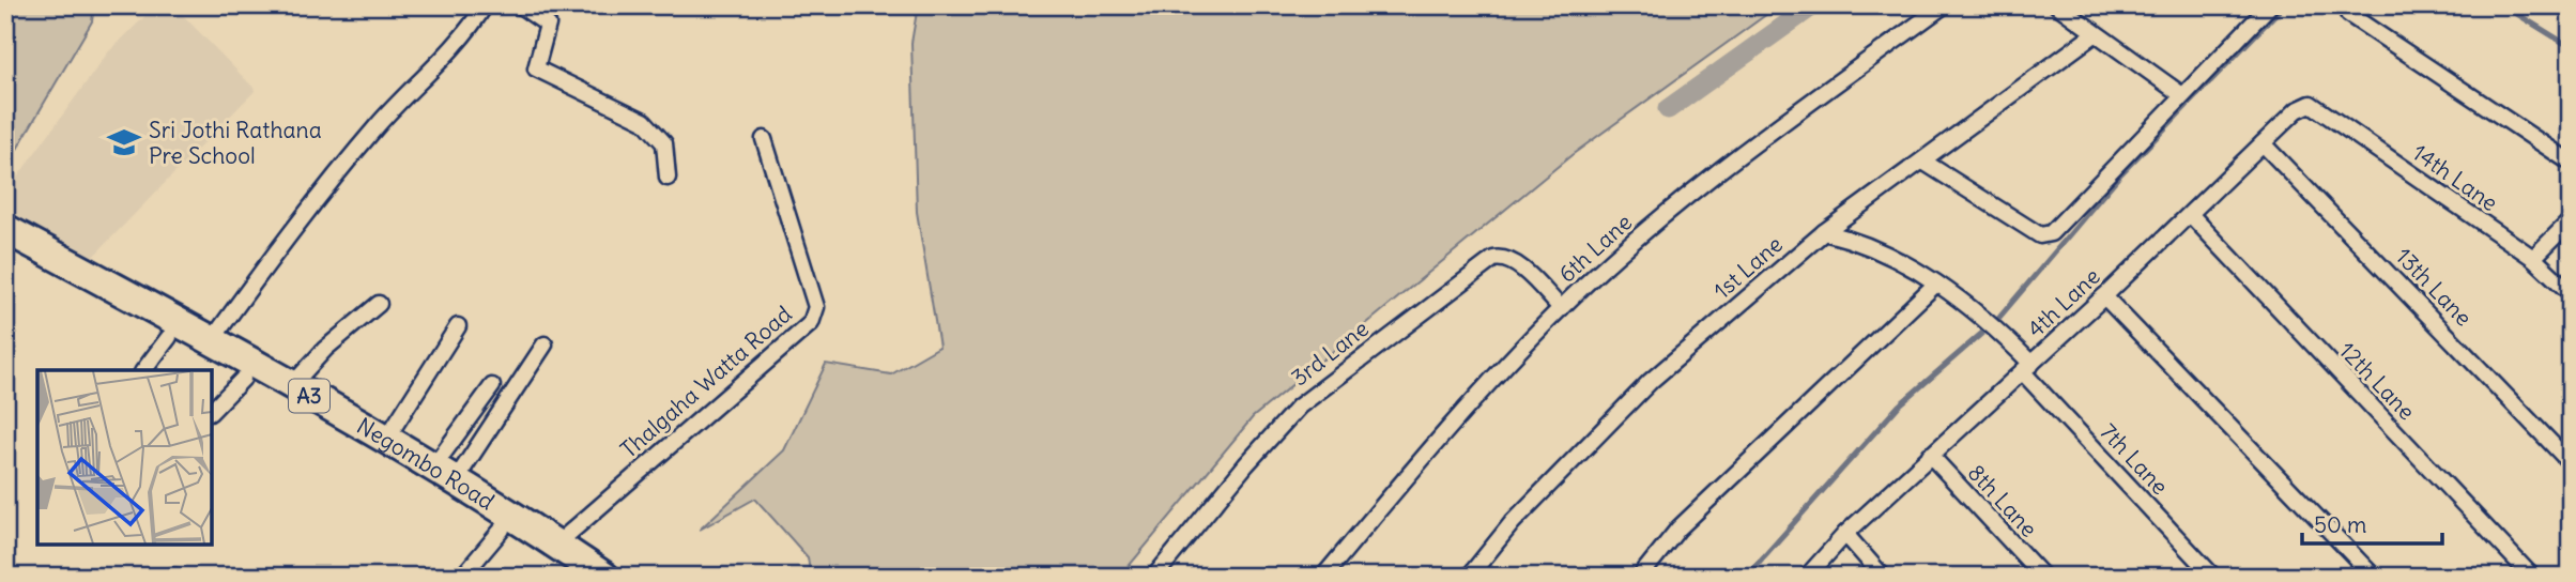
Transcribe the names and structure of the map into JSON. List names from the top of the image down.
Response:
{
  "streets": {
    "highway": ["A3", "Negombo Road"],
    "street": [
      "14th Lane",
      "6th Lane",
      "1st Lane",
      "13th Lane",
      "4th Lane",
      "3rd Lane",
      "12th Lane",
      "Thalgaha Watta Road",
      "7th Lane",
      "8th Lane"
    ]
  },
  "crossings": [
    ["14th Lane", "4th Lane"],
    ["6th Lane", "3rd Lane"],
    ["1st Lane", "7th Lane"],
    ["13th Lane", "4th Lane"],
    ["4th Lane", "12th Lane"],
    ["4th Lane", "7th Lane"],
    ["4th Lane", "8th Lane"],
    ["Thalgaha Watta Road", "Negombo Road"]
  ],
  "places": {
    "school or university": ["Sri Jothi Rathana Pre School"]
  },
  "scale_bar": "50 m"
}
